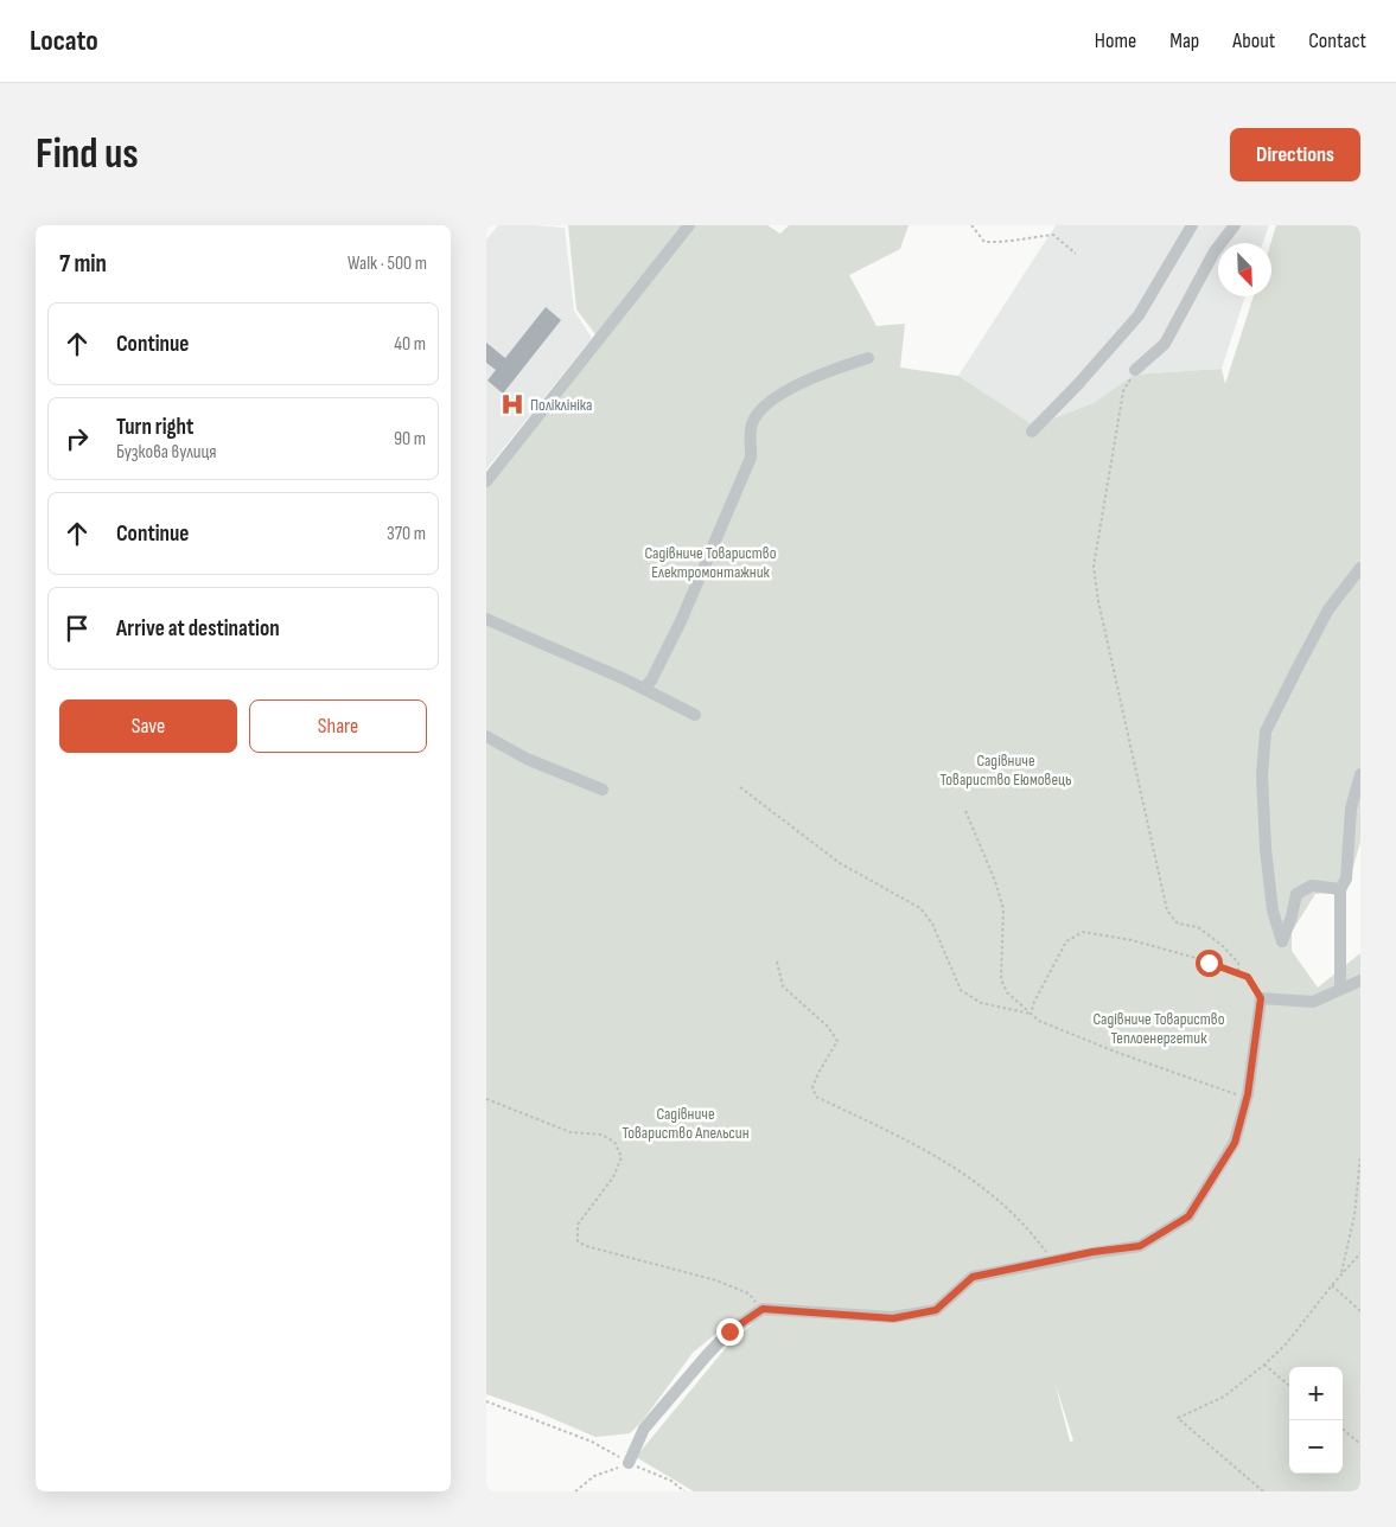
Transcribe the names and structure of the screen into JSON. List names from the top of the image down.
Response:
{
  "parks": [
    "Садівниче Товариство Електромонтажник",
    "Садівниче Товариство Еюмовець",
    "Садівниче Товариство Теплоенергетик",
    "Садівниче Товариство Апельсин"
  ],
  "places": {
    "hospital": ["Поліклініка"]
  },
  "north": "bottom right",
  "page": {
    "header": "Locato",
    "nav": [
      "Home",
      "Map",
      "About",
      "Contact"
    ],
    "buttons": [
      "Directions",
      ["Save", "Share"]
    ],
    "title": "Find us",
    "heading": ["7 min", "Walk · 500 m"],
    "list": [
      ["Continue", "40 m"],
      ["Turn right", "Бузкова вулиця", "90 m"],
      ["Continue", "370 m"],
      "Arrive at destination"
    ],
    "map_buttons": ["+", "−"]
  }
}
